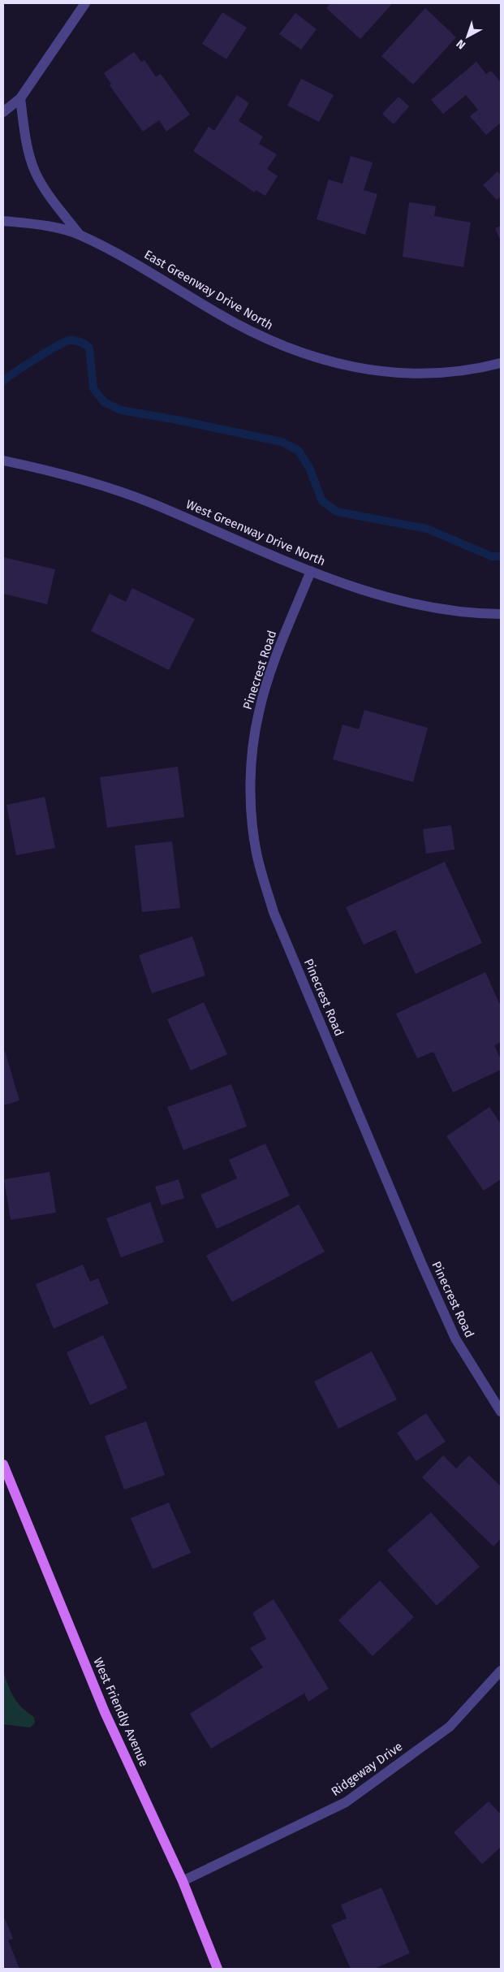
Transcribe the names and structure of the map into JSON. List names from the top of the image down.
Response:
{
  "streets": {
    "main road": ["West Friendly Avenue"],
    "street": [
      "East Greenway Drive North",
      "West Greenway Drive North",
      "Pinecrest Road",
      "Ridgeway Drive"
    ]
  },
  "crossings": [
    ["West Greenway Drive North", "Pinecrest Road"],
    ["West Friendly Avenue", "Ridgeway Drive"]
  ],
  "north": "bottom left"
}
